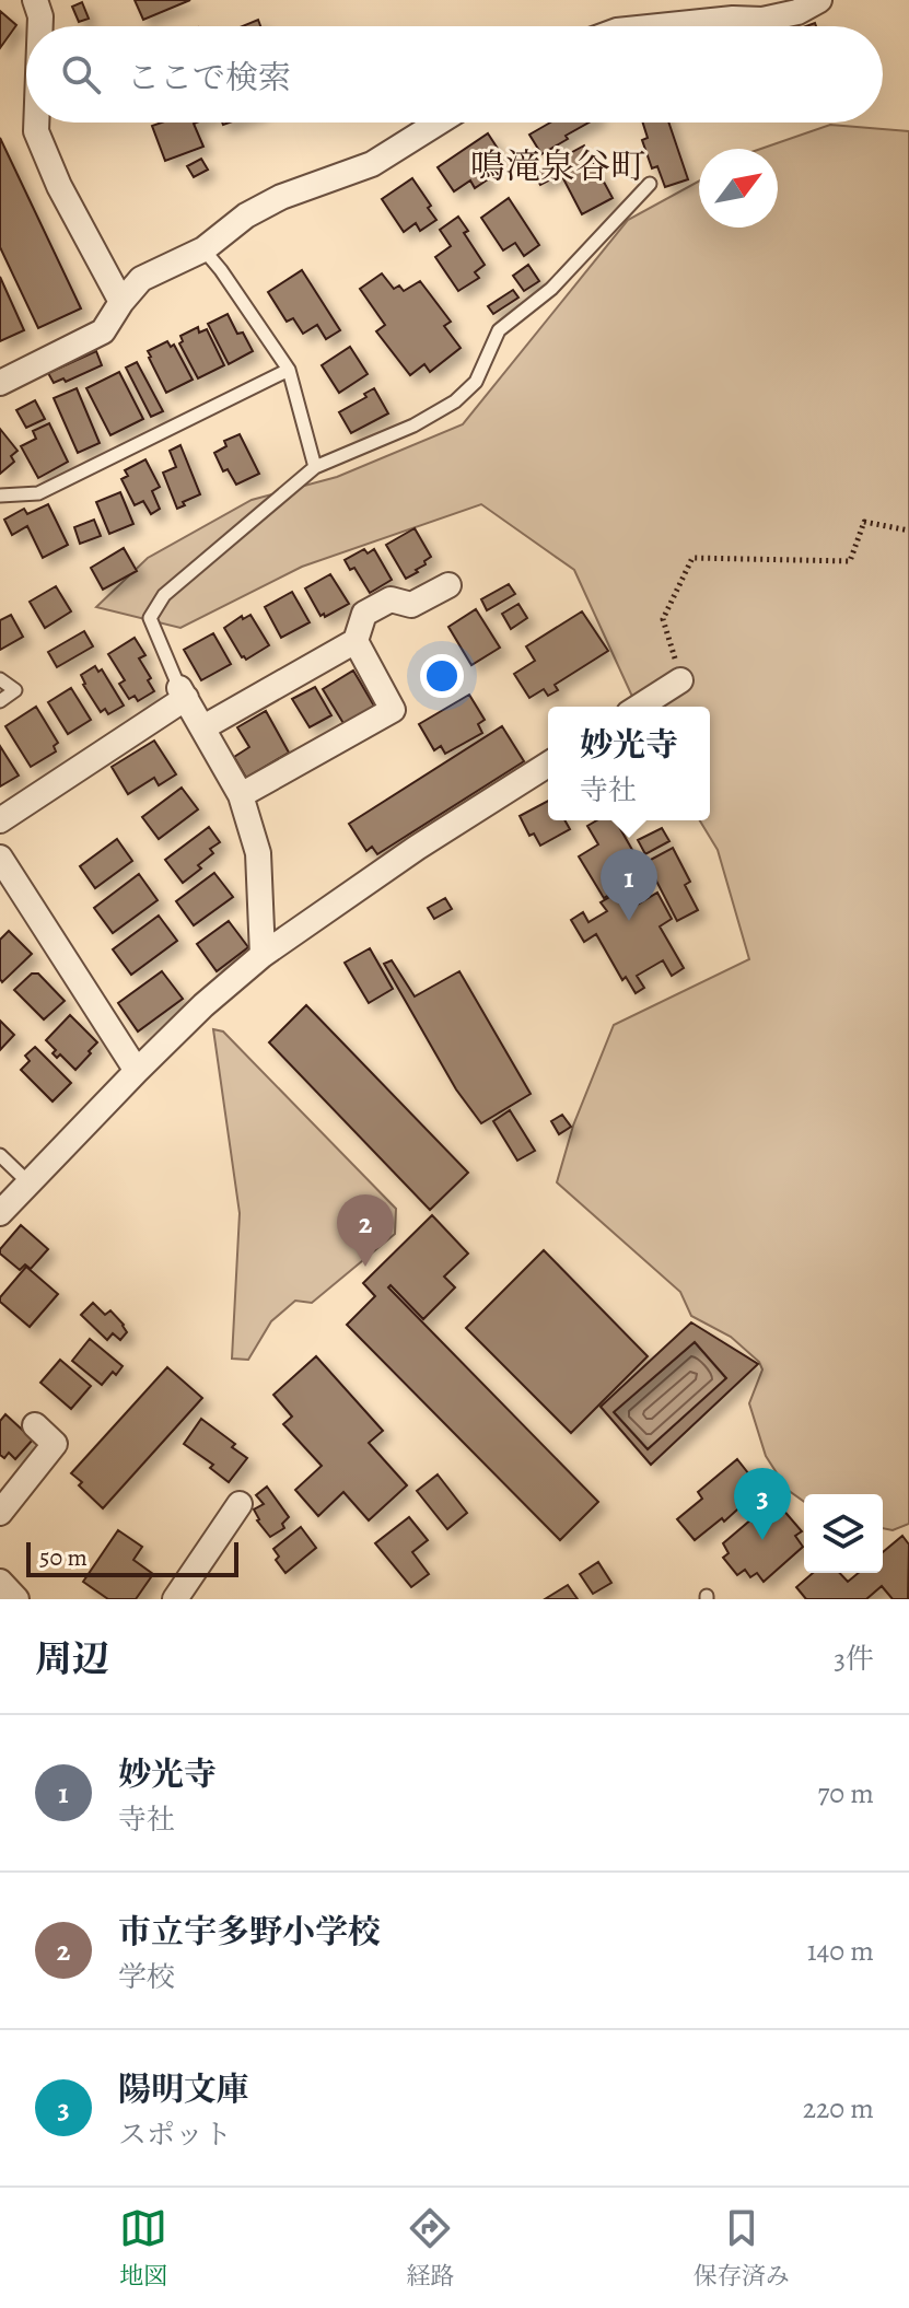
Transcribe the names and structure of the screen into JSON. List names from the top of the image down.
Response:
{
  "districts": ["鳴滝泉谷町"],
  "scale_bar": "50 m",
  "north": "top right",
  "page": {
    "search": "ここで検索",
    "popup": ["妙光寺", "寺社"],
    "pins": ["1", "2", "3"],
    "scale": "50 m",
    "heading": ["周辺", "3件"],
    "list": [
      {
        "mark": "1",
        "name": "妙光寺",
        "note": "寺社",
        "value": "70 m"
      },
      {
        "mark": "2",
        "name": "市立宇多野小学校",
        "note": "学校",
        "value": "140 m"
      },
      {
        "mark": "3",
        "name": "陽明文庫",
        "note": "スポット",
        "value": "220 m"
      }
    ],
    "nav": ["地図", "経路", "保存済み"]
  }
}
